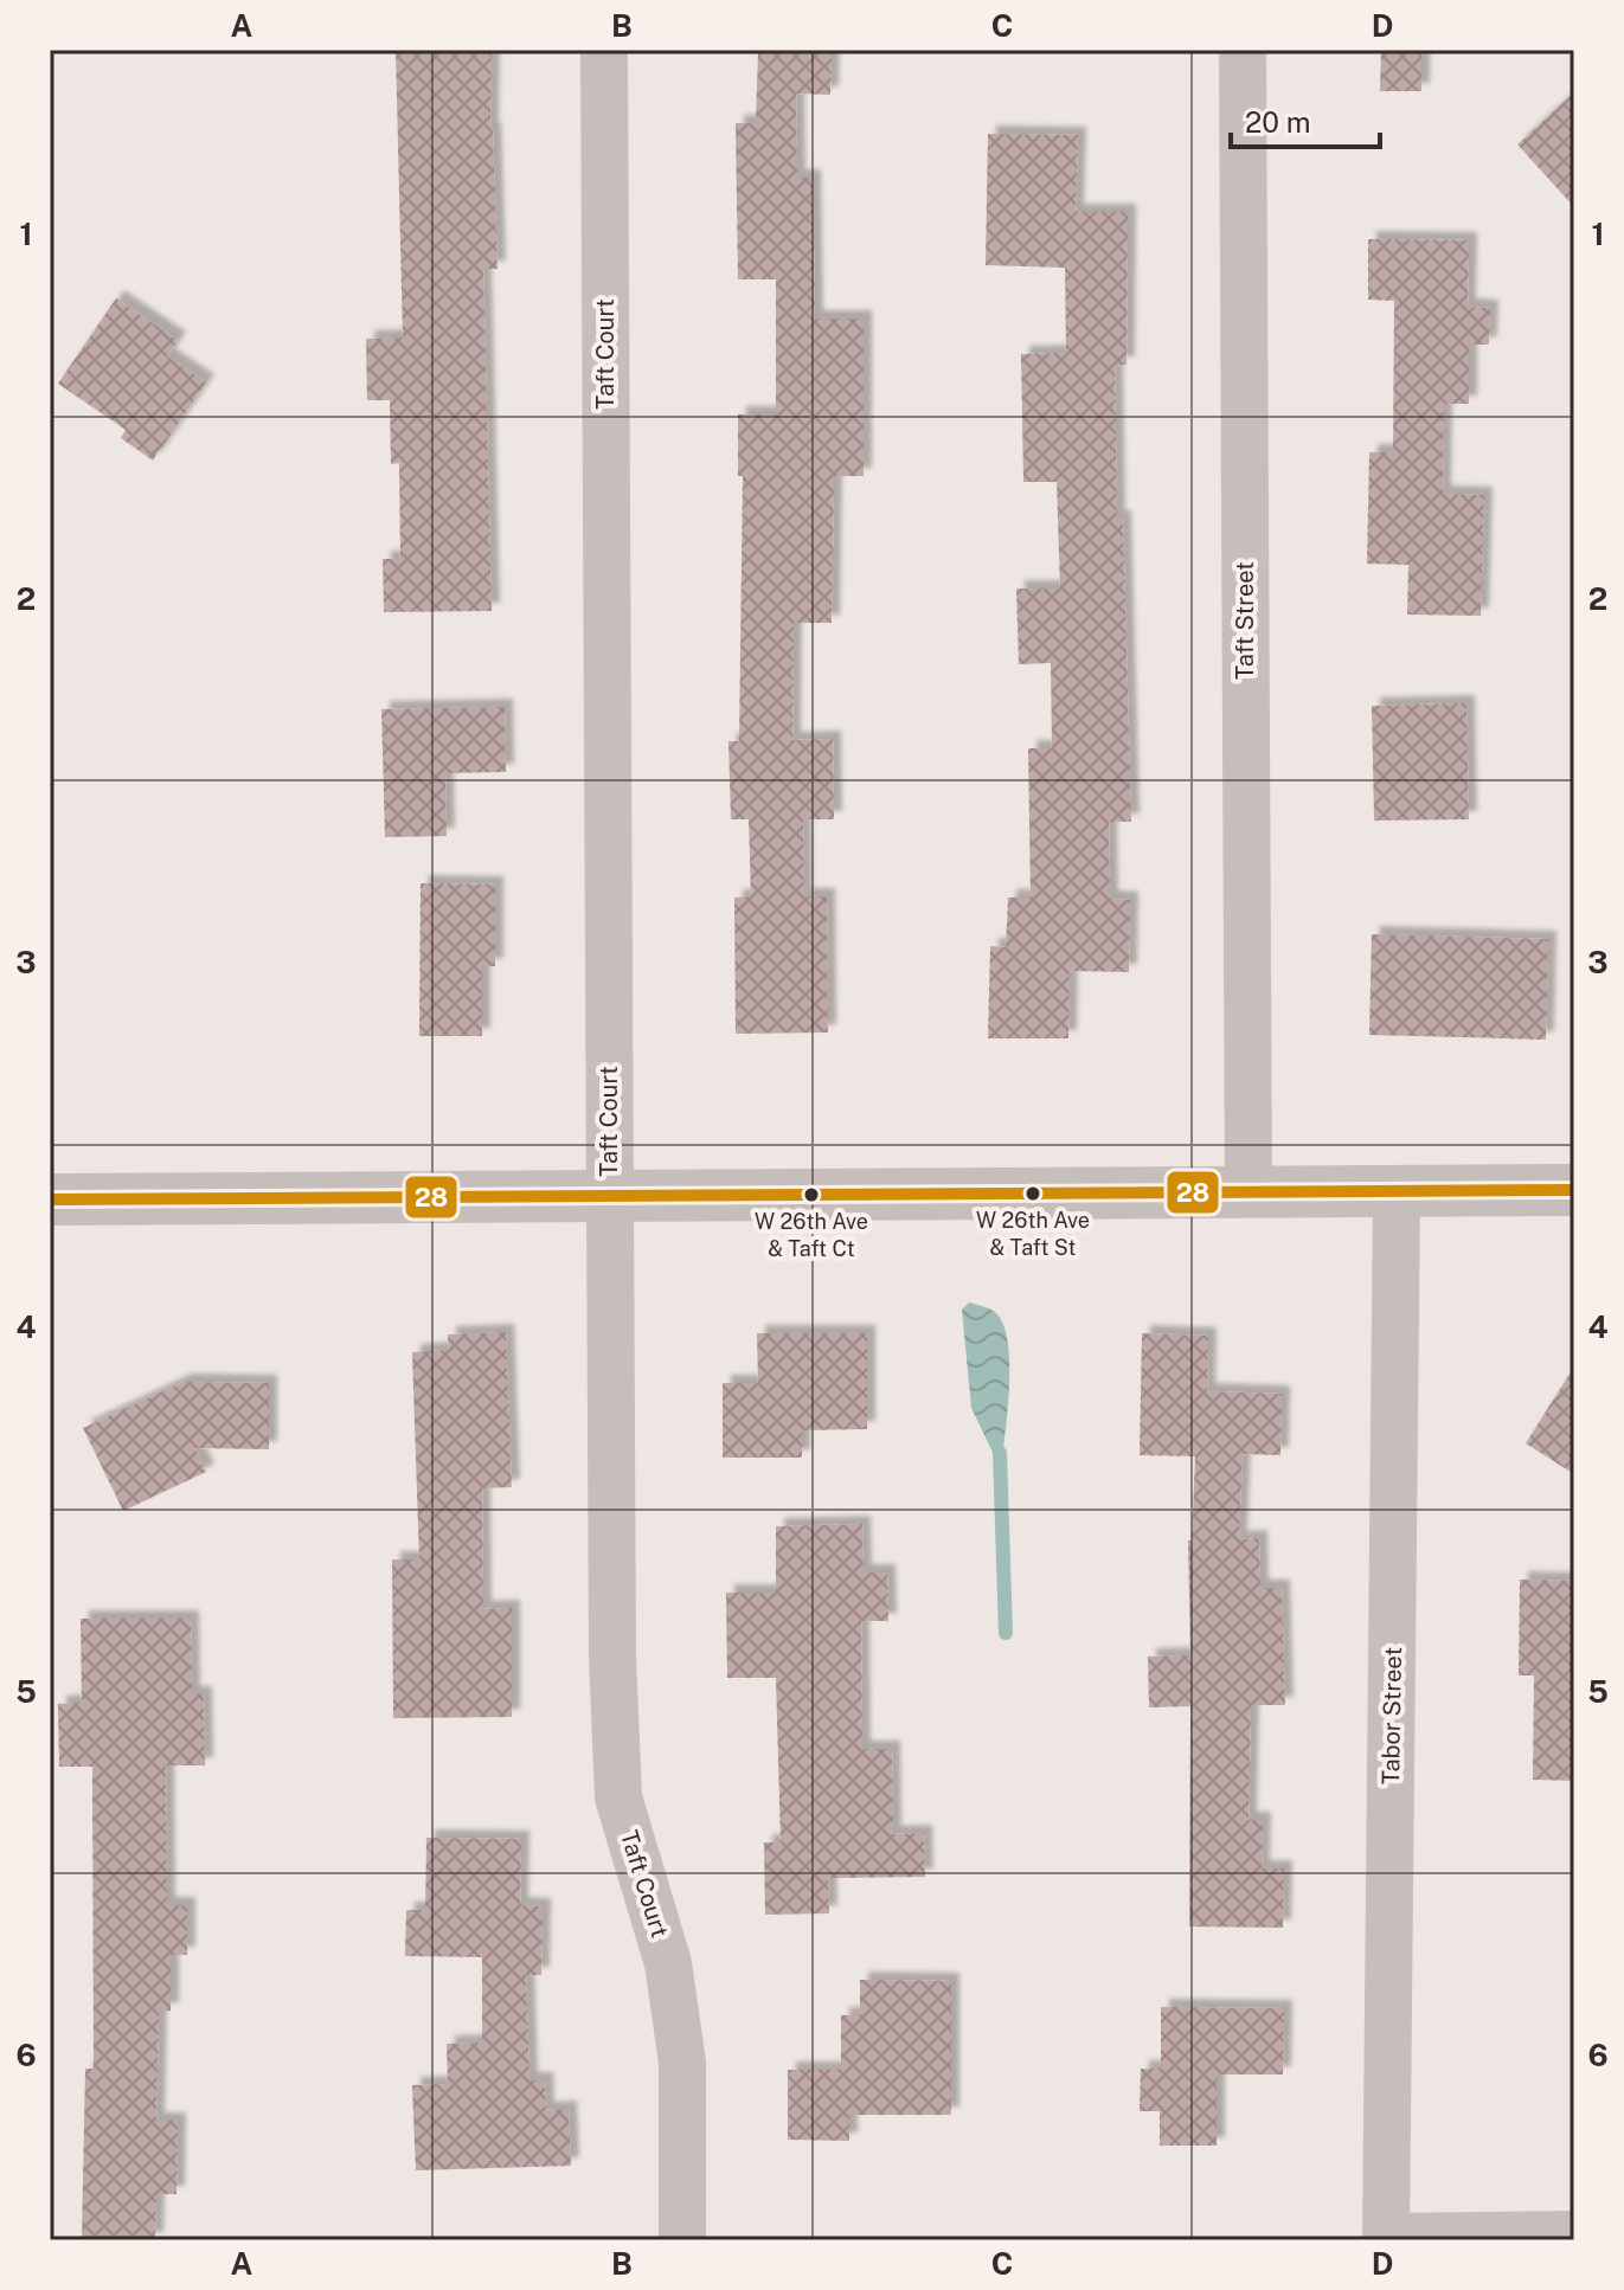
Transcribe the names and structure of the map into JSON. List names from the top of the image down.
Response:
{
  "streets": {
    "street": ["Taft Court", "Taft Street", "Tabor Street"]
  },
  "places": ["W 26th Ave & Taft St", "W 26th Ave & Taft Ct"],
  "lines": ["transit line 28"],
  "scale_bar": "20 m",
  "grid": {
    "columns": [
      "A",
      "B",
      "C",
      "D"
    ],
    "rows": [
      "1",
      "2",
      "3",
      "4",
      "5",
      "6"
    ]
  }
}
